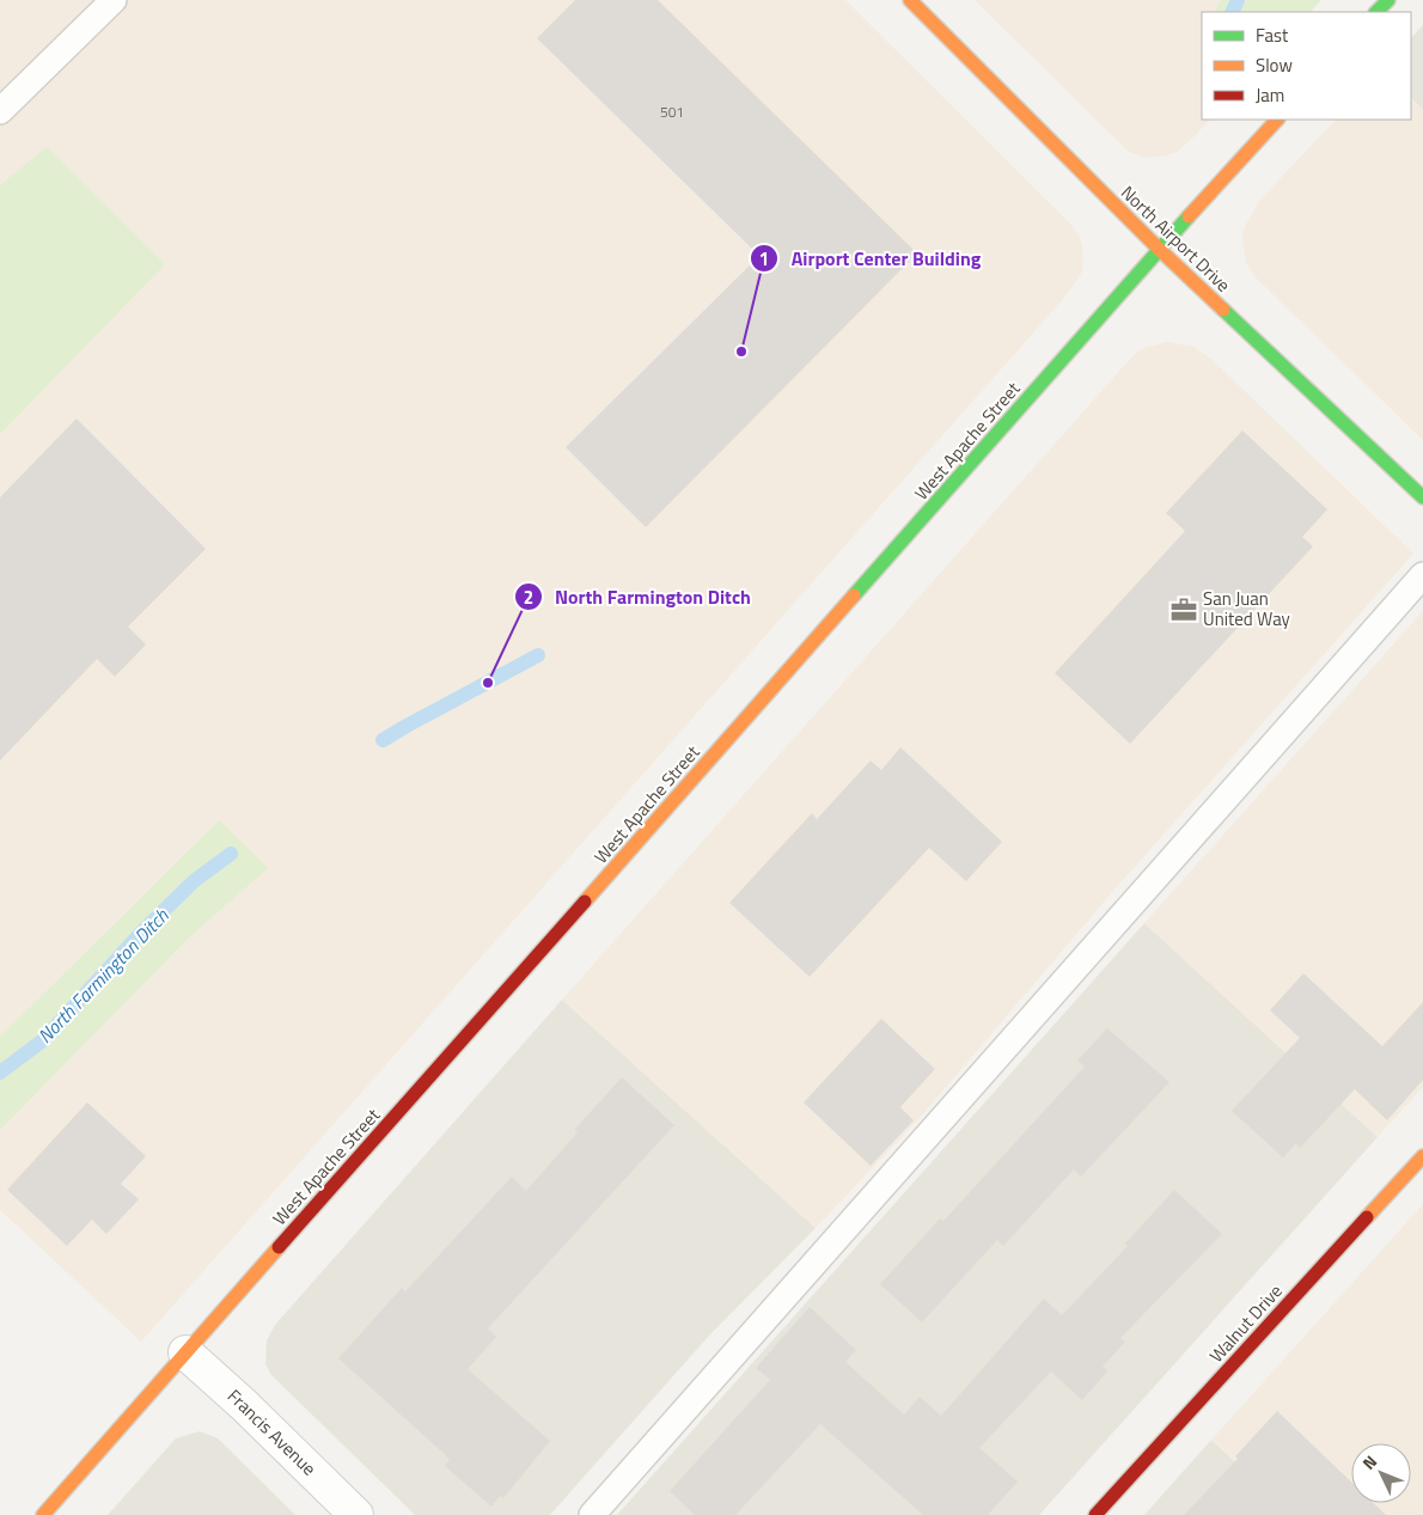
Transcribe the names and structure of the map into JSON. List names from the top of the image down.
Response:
{
  "streets": {
    "main road": ["North Airport Drive", "West Apache Street", "Walnut Drive"],
    "street": ["Francis Avenue"]
  },
  "crossings": [
    ["North Airport Drive", "West Apache Street"],
    ["West Apache Street", "Francis Avenue"]
  ],
  "water": ["North Farmington Ditch"],
  "places": {
    "other": ["Airport Center Building", "North Farmington Ditch"],
    "office": ["San Juan United Way"]
  },
  "house_numbers": ["501"],
  "legend": ["Fast", "Slow", "Jam"],
  "north": "top left"
}
